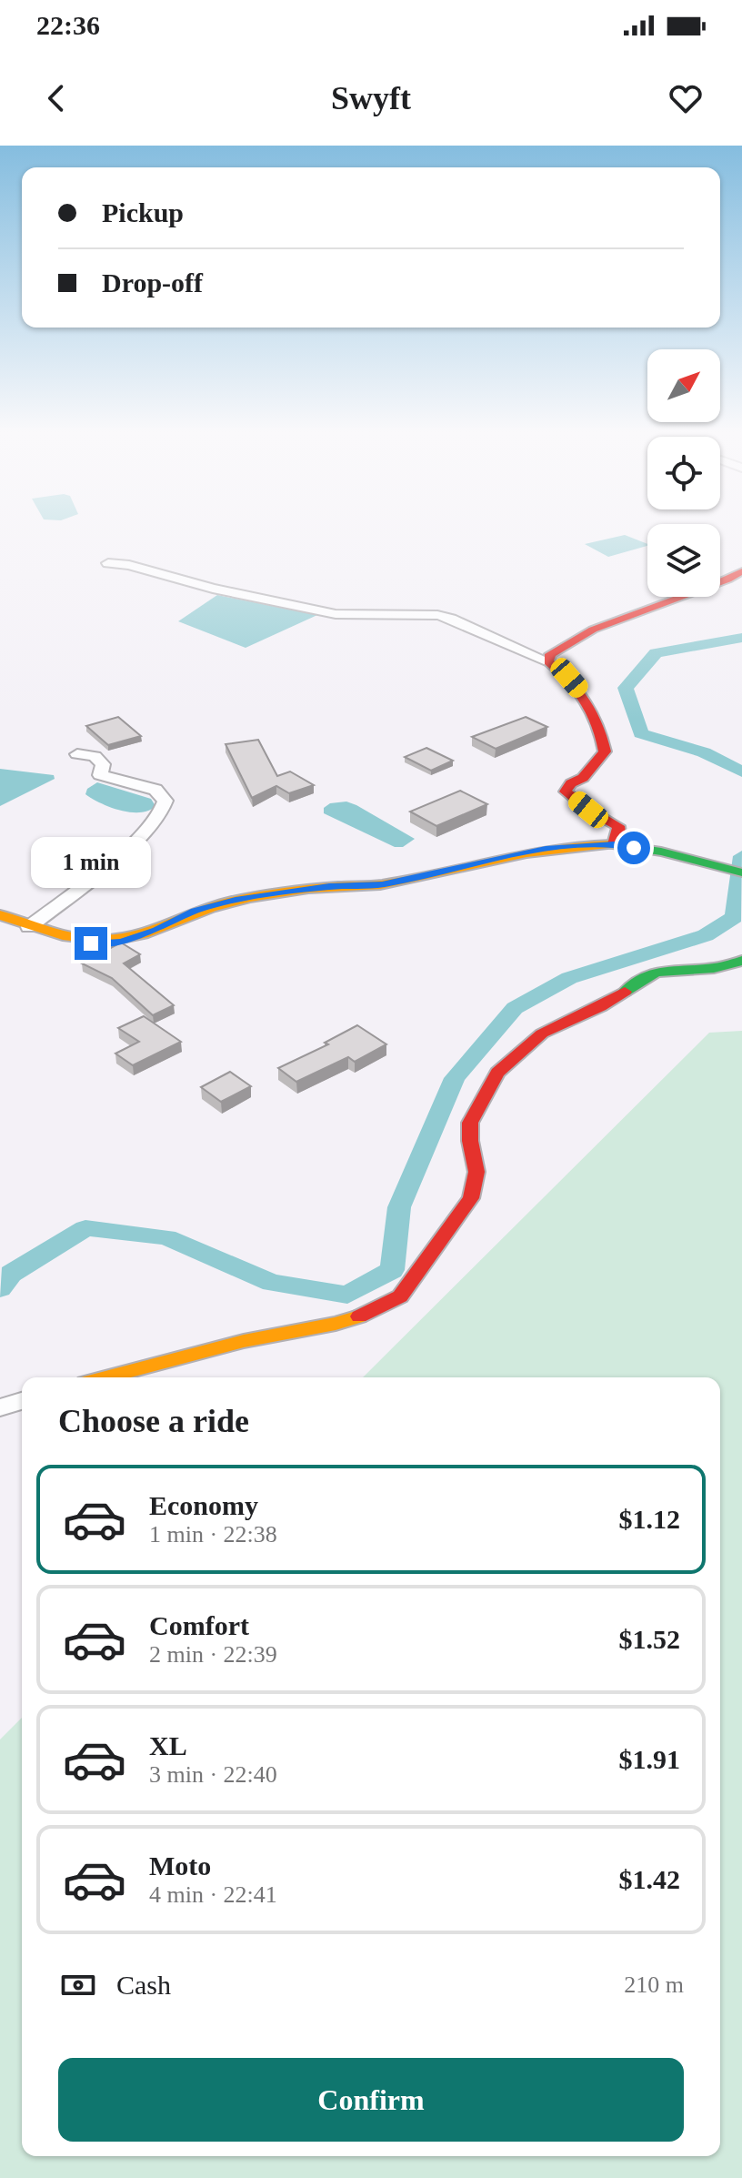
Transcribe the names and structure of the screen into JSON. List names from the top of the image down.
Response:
{
  "north": "top right",
  "page": {
    "status": "22:36",
    "header": "Swyft",
    "banner": ["Pickup", "Drop-off"],
    "bubble": "1 min",
    "heading": "Choose a ride",
    "list": [
      {
        "name": "Economy",
        "note": "1 min · 22:38",
        "value": "$1.12"
      },
      {
        "name": "Comfort",
        "note": "2 min · 22:39",
        "value": "$1.52"
      },
      {
        "name": "XL",
        "note": "3 min · 22:40",
        "value": "$1.91"
      },
      {
        "name": "Moto",
        "note": "4 min · 22:41",
        "value": "$1.42"
      }
    ],
    "pay": ["Cash", "210 m"],
    "buttons": "Confirm"
  }
}
